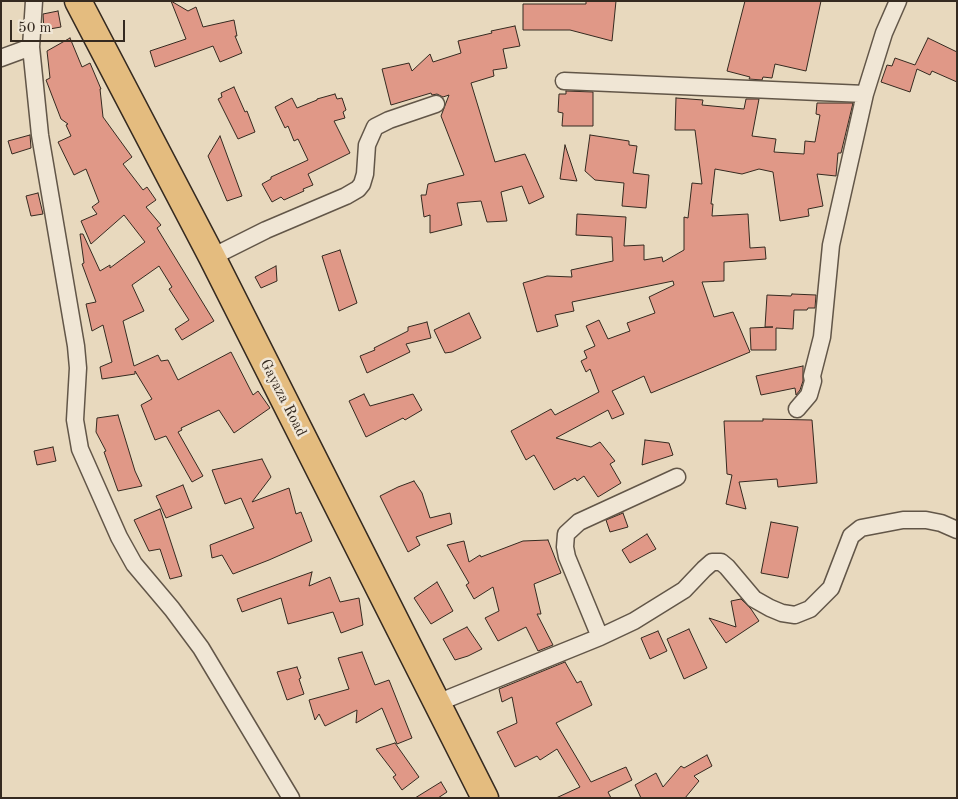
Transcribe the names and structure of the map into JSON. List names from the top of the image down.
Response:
{
  "streets": {
    "main road": ["Gayaza Road"]
  },
  "scale_bar": "50 m"
}
